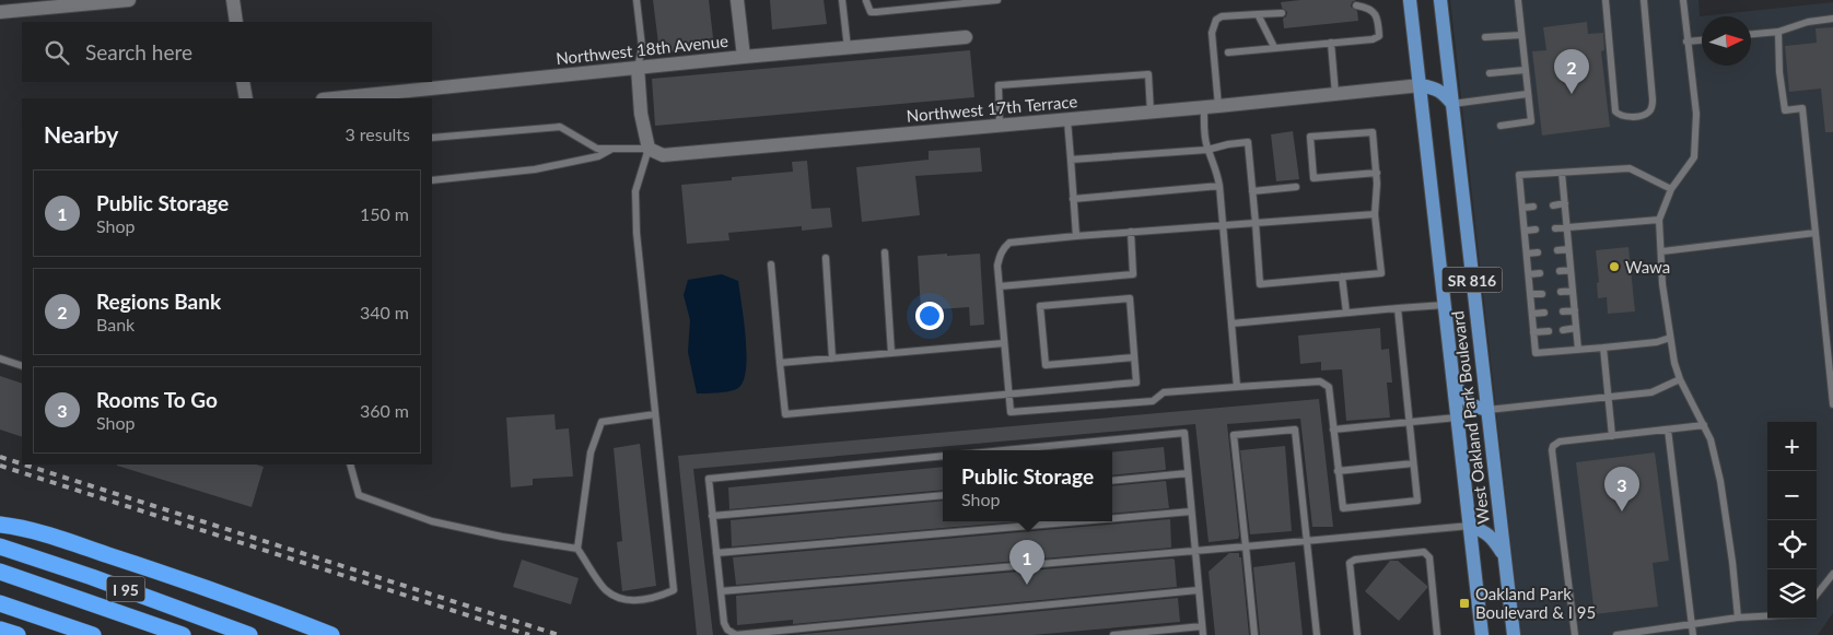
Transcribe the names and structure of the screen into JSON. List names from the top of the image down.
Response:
{
  "streets": {
    "highway": ["I 95"],
    "main road": ["SR 816", "West Oakland Park Boulevard"],
    "street": ["Northwest 18th Avenue", "Northwest 17th Terrace"]
  },
  "crossings": [
    ["Northwest 17th Terrace", "West Oakland Park Boulevard"]
  ],
  "places": {
    "other": ["Wawa"],
    "transit": ["Oakland Park Boulevard & I 95"]
  },
  "north": "right",
  "page": {
    "search": "Search here",
    "pins": ["2", "3", "1"],
    "heading": ["Nearby", "3 results"],
    "list": [
      {
        "mark": "1",
        "name": "Public Storage",
        "note": "Shop",
        "value": "150 m"
      },
      {
        "mark": "2",
        "name": "Regions Bank",
        "note": "Bank",
        "value": "340 m"
      },
      {
        "mark": "3",
        "name": "Rooms To Go",
        "note": "Shop",
        "value": "360 m"
      }
    ],
    "map_buttons": ["+", "−"],
    "popup": ["Public Storage", "Shop"]
  }
}
